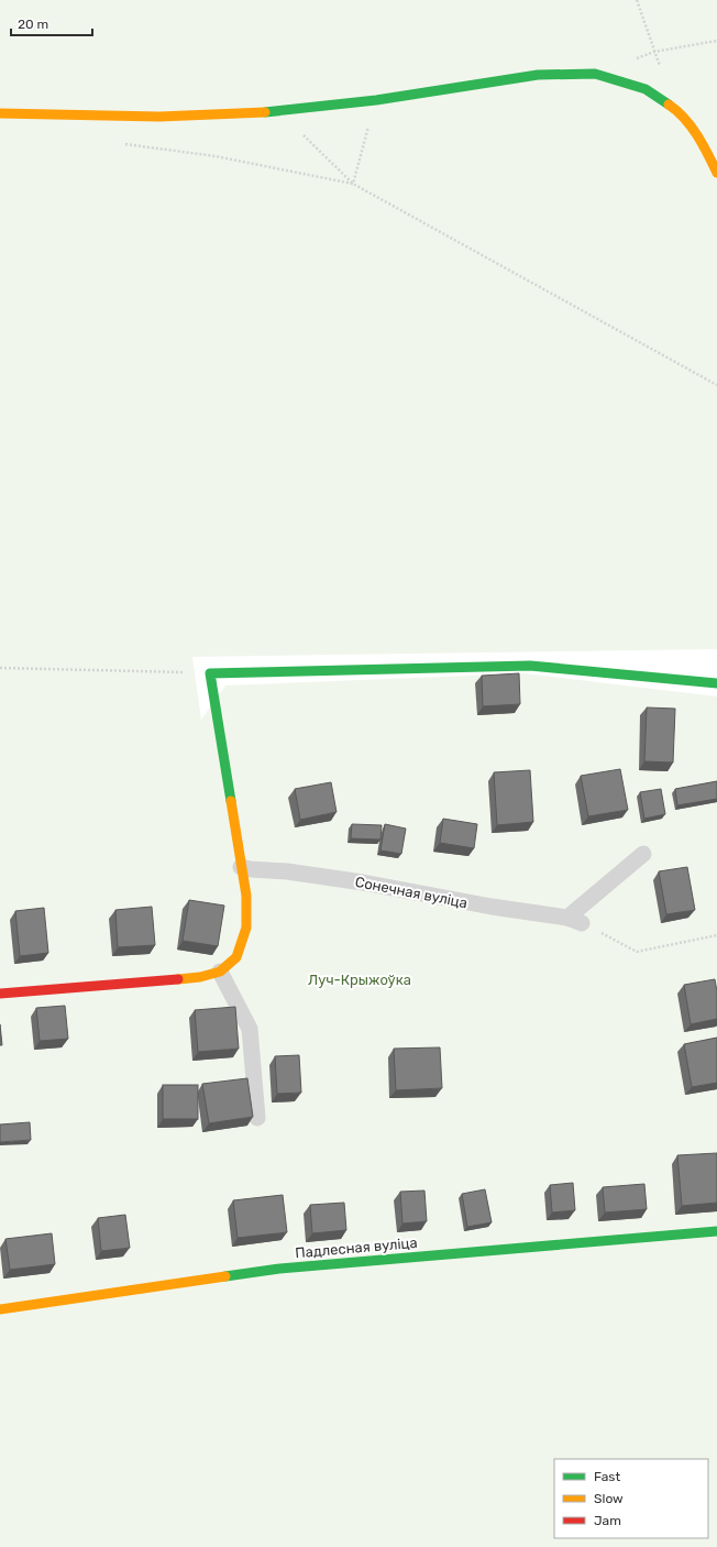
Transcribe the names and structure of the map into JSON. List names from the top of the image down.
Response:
{
  "streets": {
    "street": ["Падлесная вуліца"],
    "lane": ["Сонечная вуліца"]
  },
  "parks": ["Луч-Крыжоўка"],
  "legend": ["Fast", "Slow", "Jam"],
  "scale_bar": "20 m"
}
